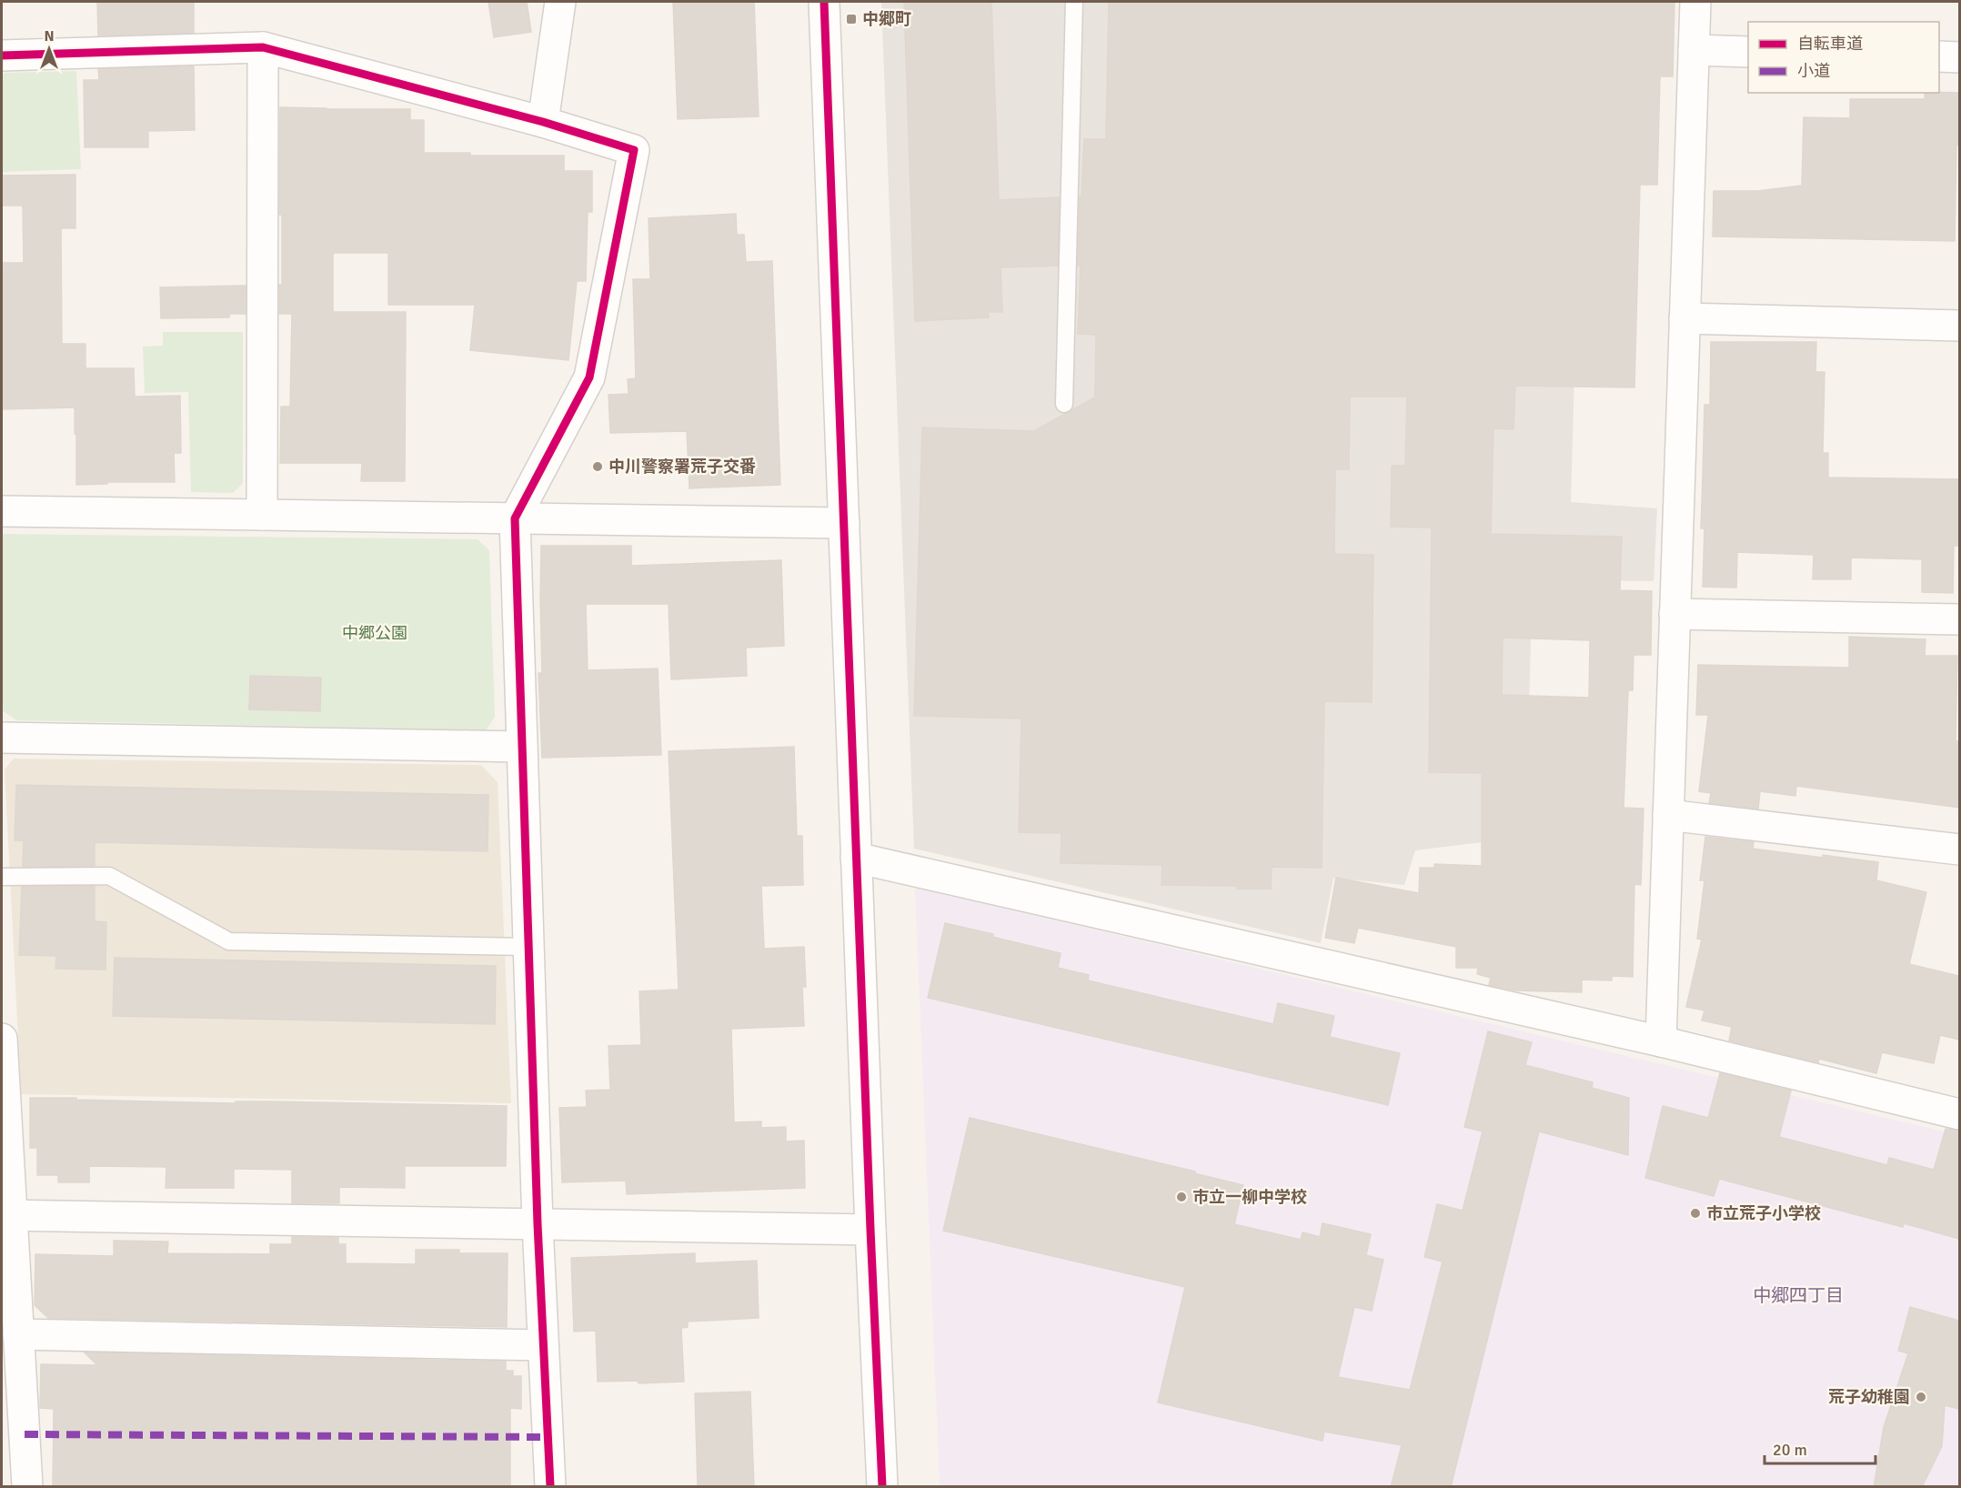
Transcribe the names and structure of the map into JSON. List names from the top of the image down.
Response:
{
  "districts": ["中郷四丁目"],
  "parks": ["中郷公園"],
  "places": {
    "transit": ["中郷町"],
    "other": [
      "中川警察署荒子交番",
      "市立一柳中学校",
      "市立荒子小学校",
      "荒子幼稚園"
    ]
  },
  "legend": ["自転車道", "小道"],
  "scale_bar": "20 m",
  "north": "top"
}
